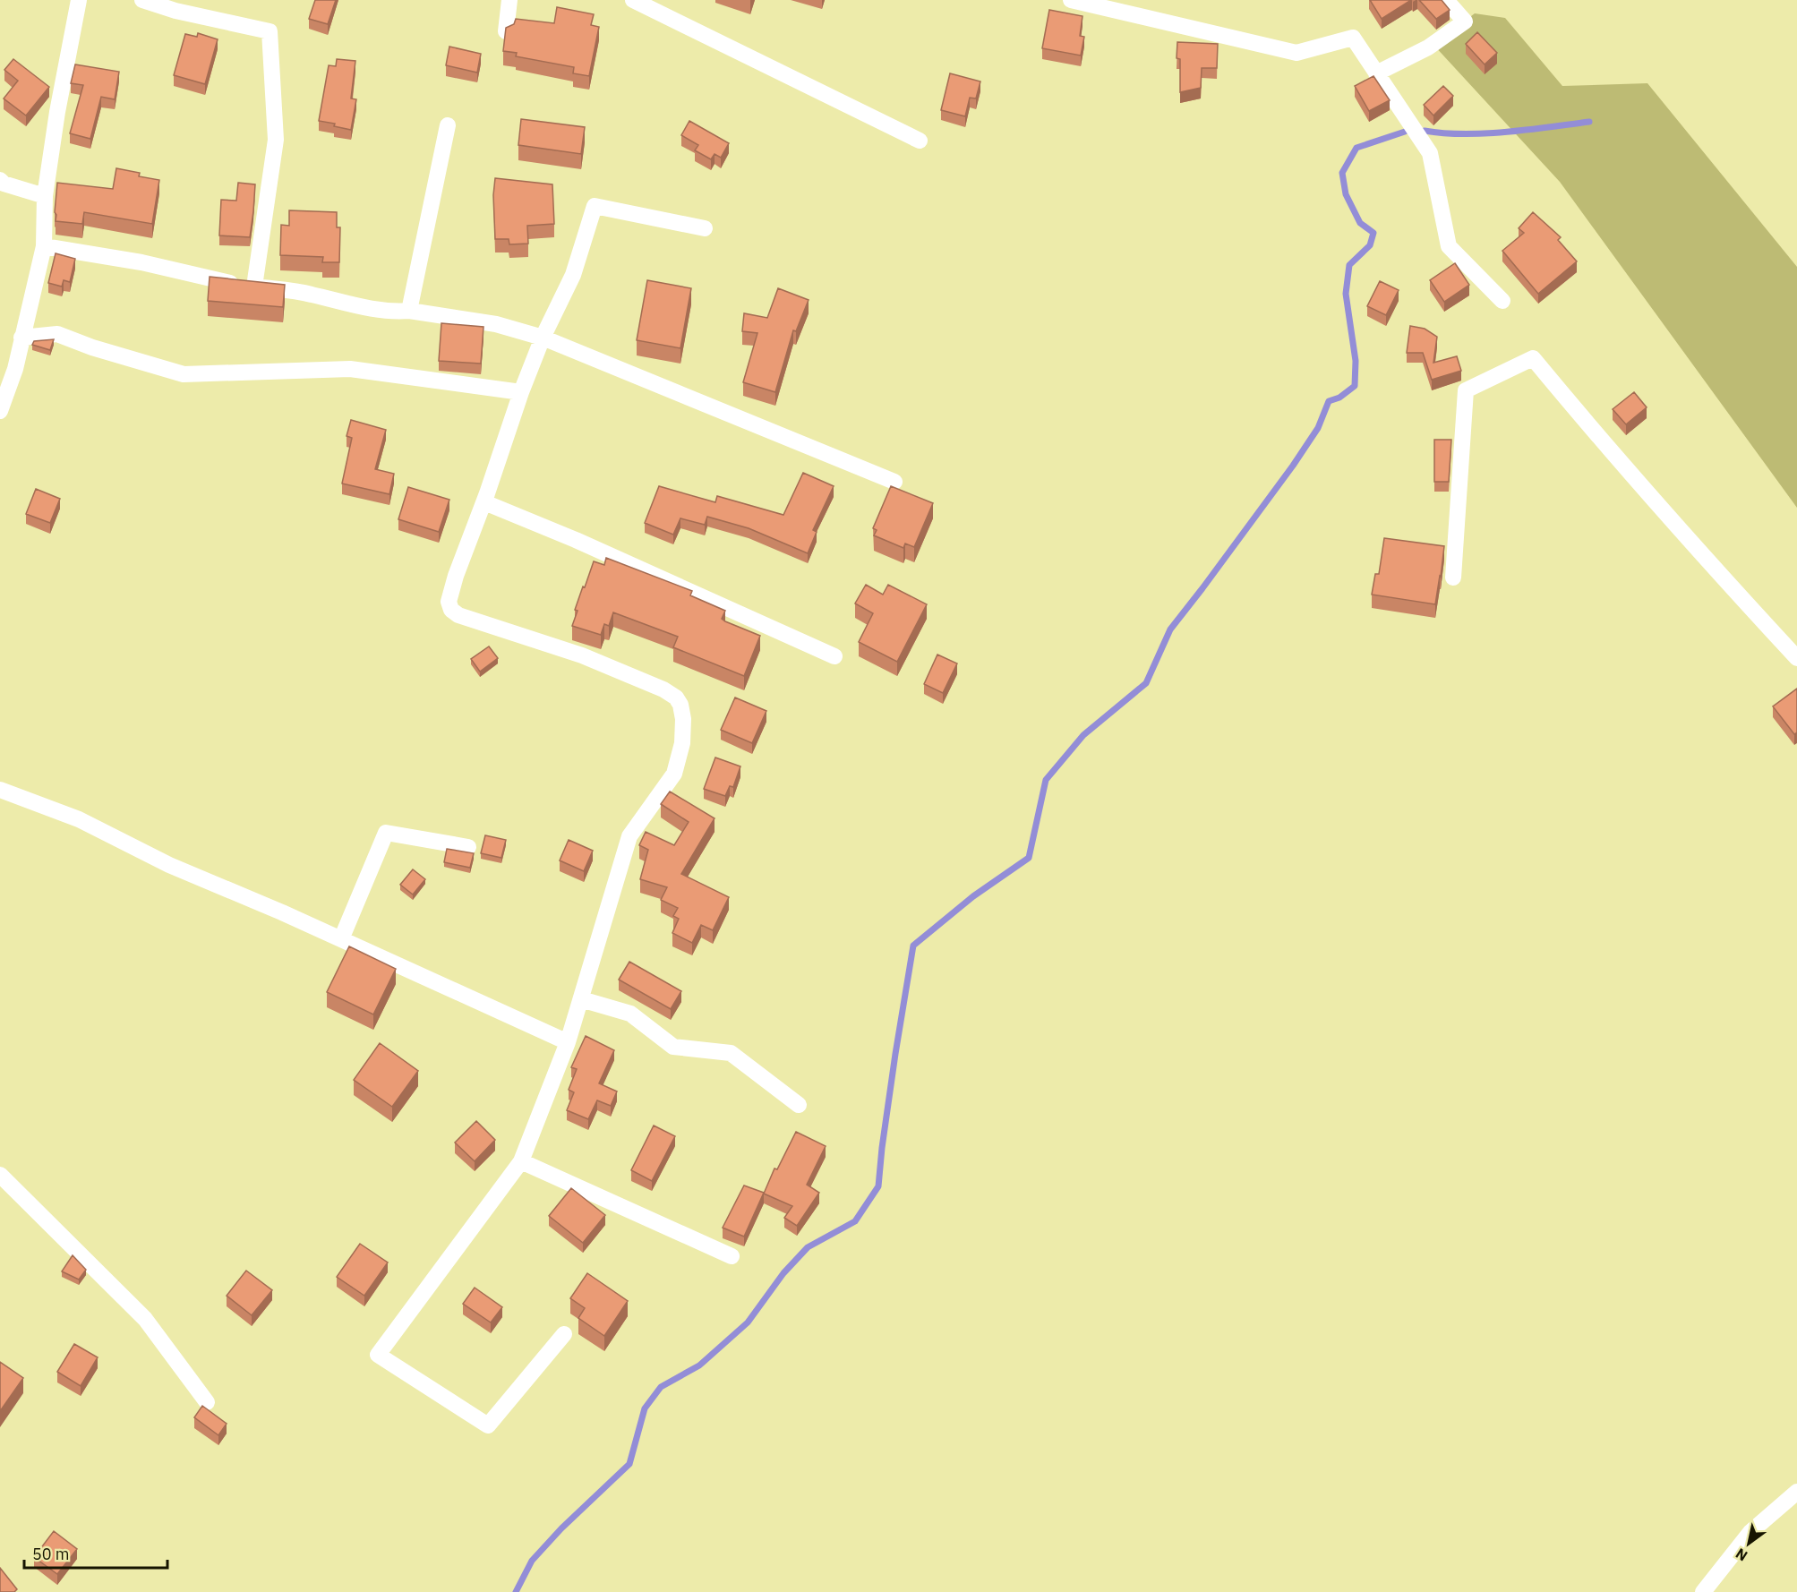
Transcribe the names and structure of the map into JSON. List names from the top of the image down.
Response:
{
  "scale_bar": "50 m",
  "north": "bottom left"
}
